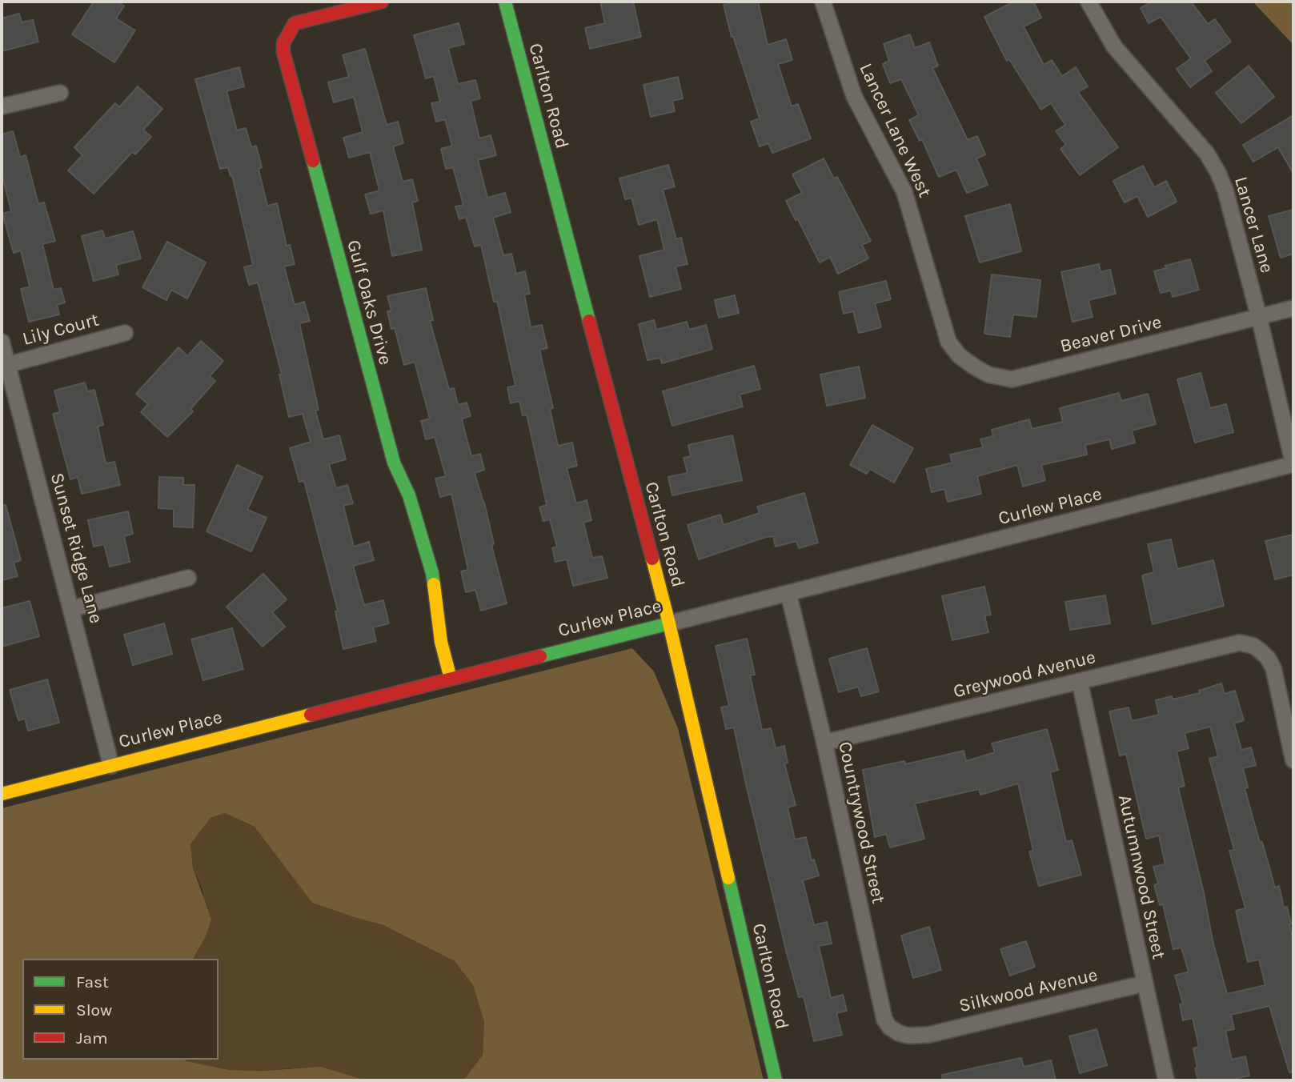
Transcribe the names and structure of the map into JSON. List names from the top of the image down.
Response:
{
  "streets": {
    "street": [
      "Carlton Road",
      "Lancer Lane West",
      "Lancer Lane",
      "Gulf Oaks Drive",
      "Lily Court",
      "Beaver Drive",
      "Curlew Place",
      "Sunset Ridge Lane",
      "Greywood Avenue",
      "Countrywood Street",
      "Autumnwood Street",
      "Silkwood Avenue"
    ]
  },
  "crossings": [
    ["Carlton Road", "Curlew Place"],
    ["Lancer Lane West", "Beaver Drive"],
    ["Lancer Lane", "Beaver Drive"],
    ["Lancer Lane", "Curlew Place"],
    ["Gulf Oaks Drive", "Curlew Place"],
    ["Lily Court", "Sunset Ridge Lane"],
    ["Curlew Place", "Sunset Ridge Lane"],
    ["Curlew Place", "Countrywood Street"],
    ["Greywood Avenue", "Countrywood Street"],
    ["Greywood Avenue", "Autumnwood Street"],
    ["Countrywood Street", "Silkwood Avenue"],
    ["Autumnwood Street", "Silkwood Avenue"]
  ],
  "legend": ["Fast", "Slow", "Jam"]
}
